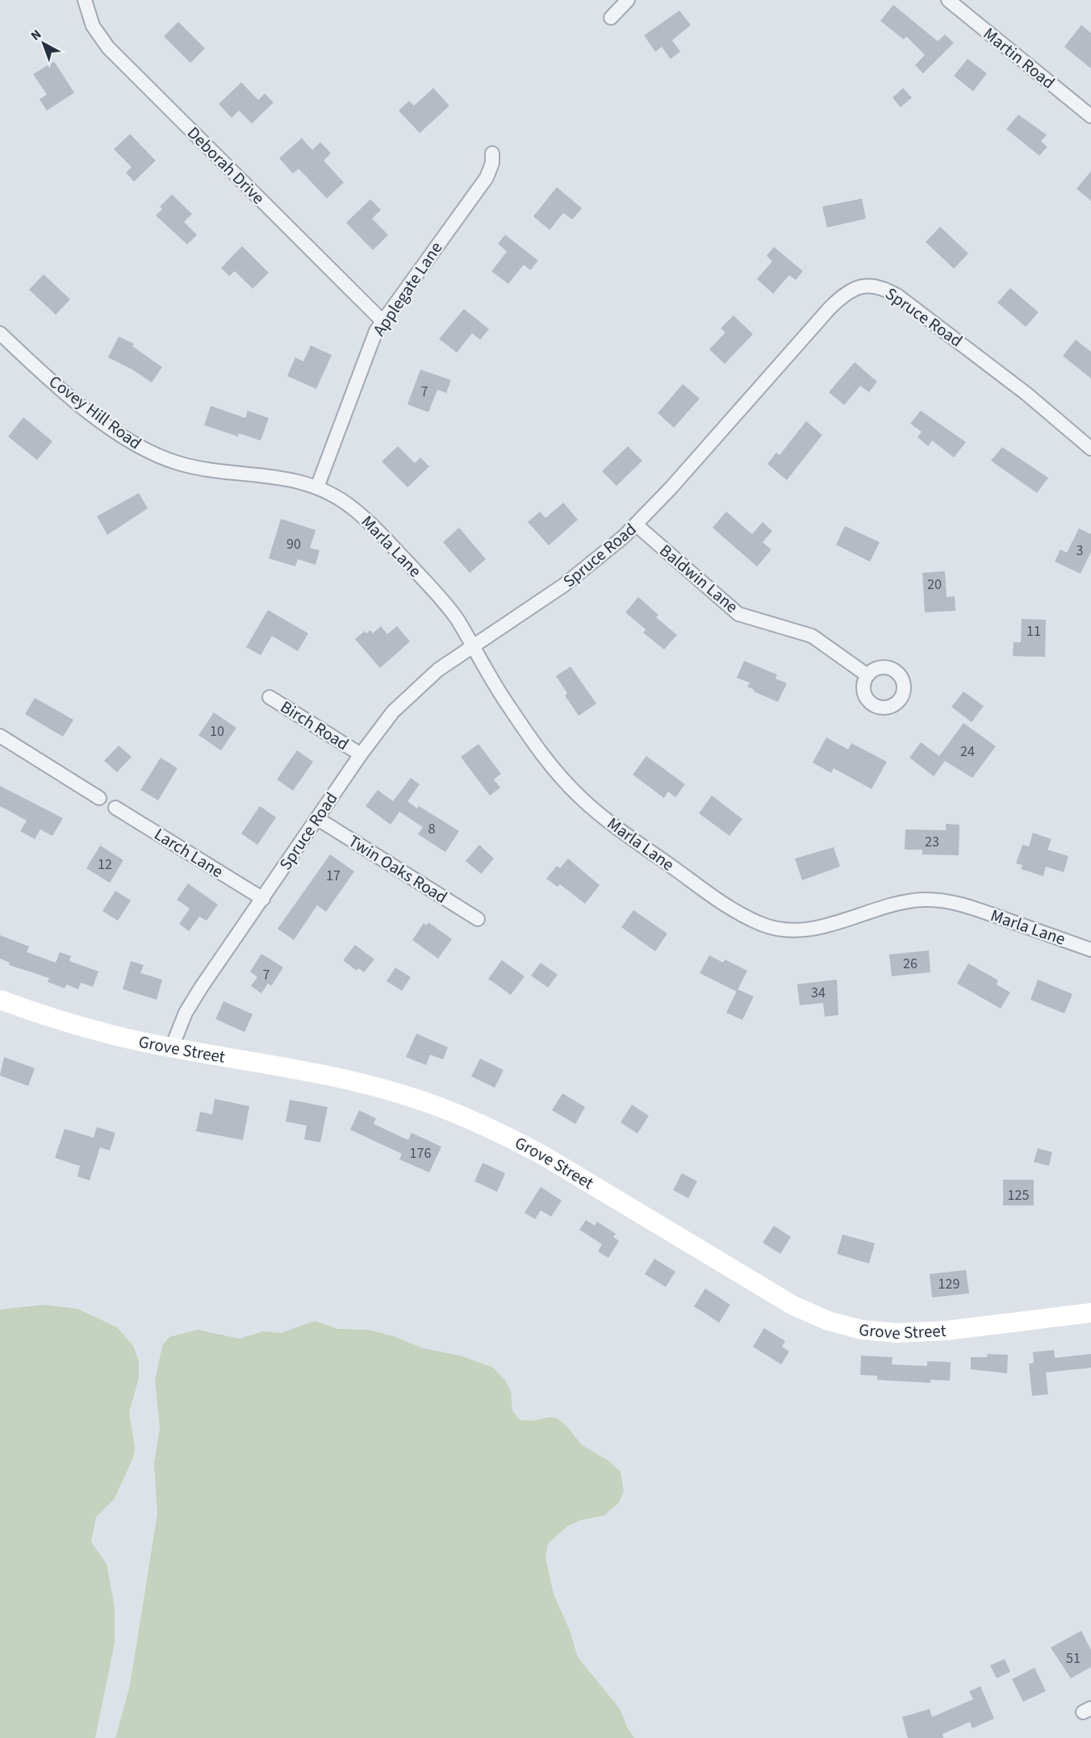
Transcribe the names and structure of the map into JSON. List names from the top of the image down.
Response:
{
  "streets": {
    "main road": ["Grove Street"],
    "street": [
      "Martin Road",
      "Deborah Drive",
      "Applegate Lane",
      "Spruce Road",
      "Covey Hill Road",
      "Marla Lane",
      "Baldwin Lane",
      "Birch Road",
      "Larch Lane",
      "Twin Oaks Road"
    ]
  },
  "crossings": [
    ["Deborah Drive", "Applegate Lane"],
    ["Applegate Lane", "Covey Hill Road"],
    ["Applegate Lane", "Marla Lane"],
    ["Spruce Road", "Marla Lane"],
    ["Spruce Road", "Baldwin Lane"],
    ["Spruce Road", "Birch Road"],
    ["Spruce Road", "Larch Lane"],
    ["Spruce Road", "Twin Oaks Road"],
    ["Spruce Road", "Grove Street"],
    ["Covey Hill Road", "Marla Lane"]
  ],
  "house_numbers": [
    "7",
    "90",
    "3",
    "20",
    "11",
    "10",
    "24",
    "8",
    "23",
    "12",
    "17",
    "26",
    "7",
    "34",
    "176",
    "125",
    "129",
    "51"
  ],
  "north": "top left"
}
